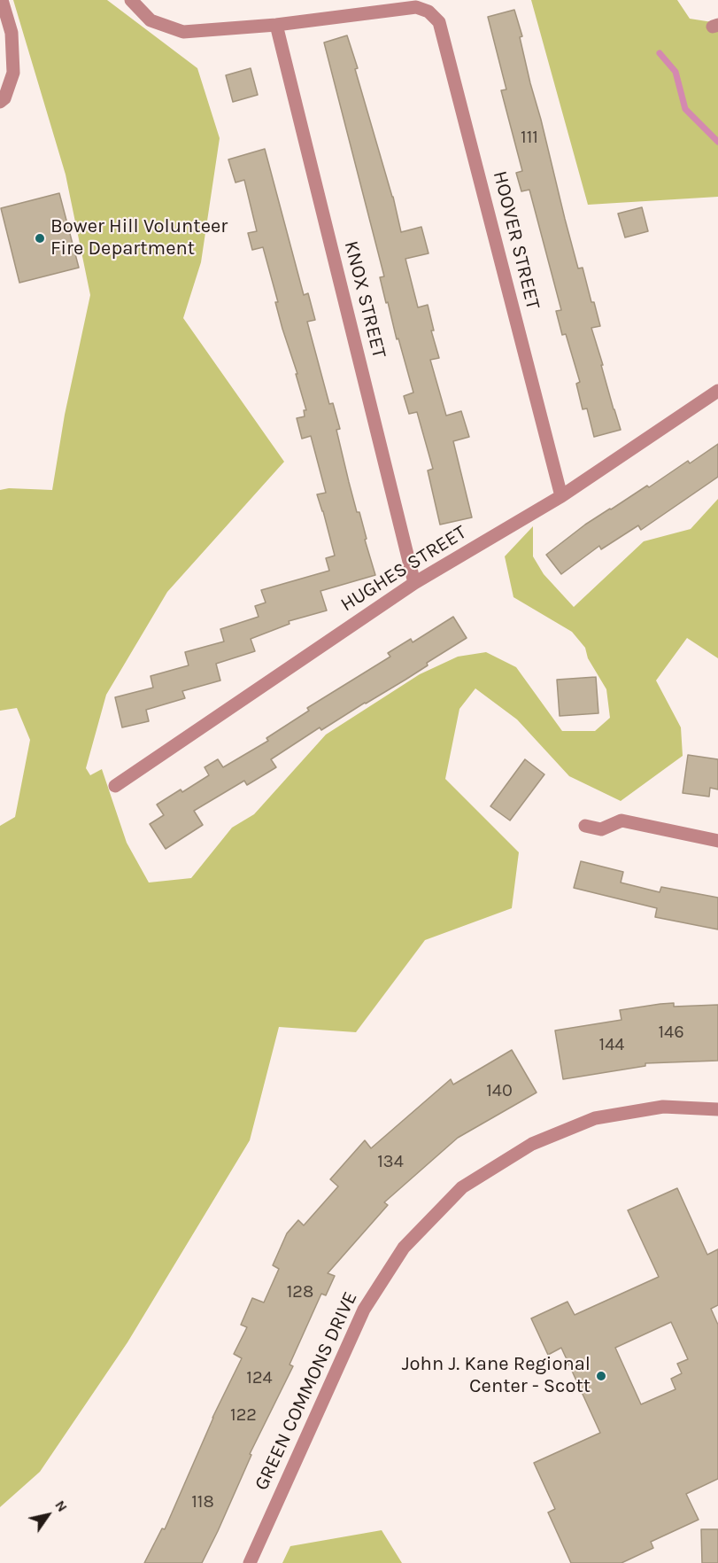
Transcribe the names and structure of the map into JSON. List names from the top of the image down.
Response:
{
  "streets": {
    "street": [
      "HOOVER STREET",
      "KNOX STREET",
      "HUGHES STREET",
      "GREEN COMMONS DRIVE"
    ]
  },
  "crossings": [
    ["HOOVER STREET", "KNOX STREET"],
    ["HOOVER STREET", "HUGHES STREET"],
    ["KNOX STREET", "HUGHES STREET"]
  ],
  "places": ["Bower Hill Volunteer Fire Department", "John J. Kane Regional Center - Scott"],
  "house_numbers": [
    "111",
    "146",
    "144",
    "140",
    "134",
    "128",
    "124",
    "122",
    "118"
  ],
  "north": "top right"
}
